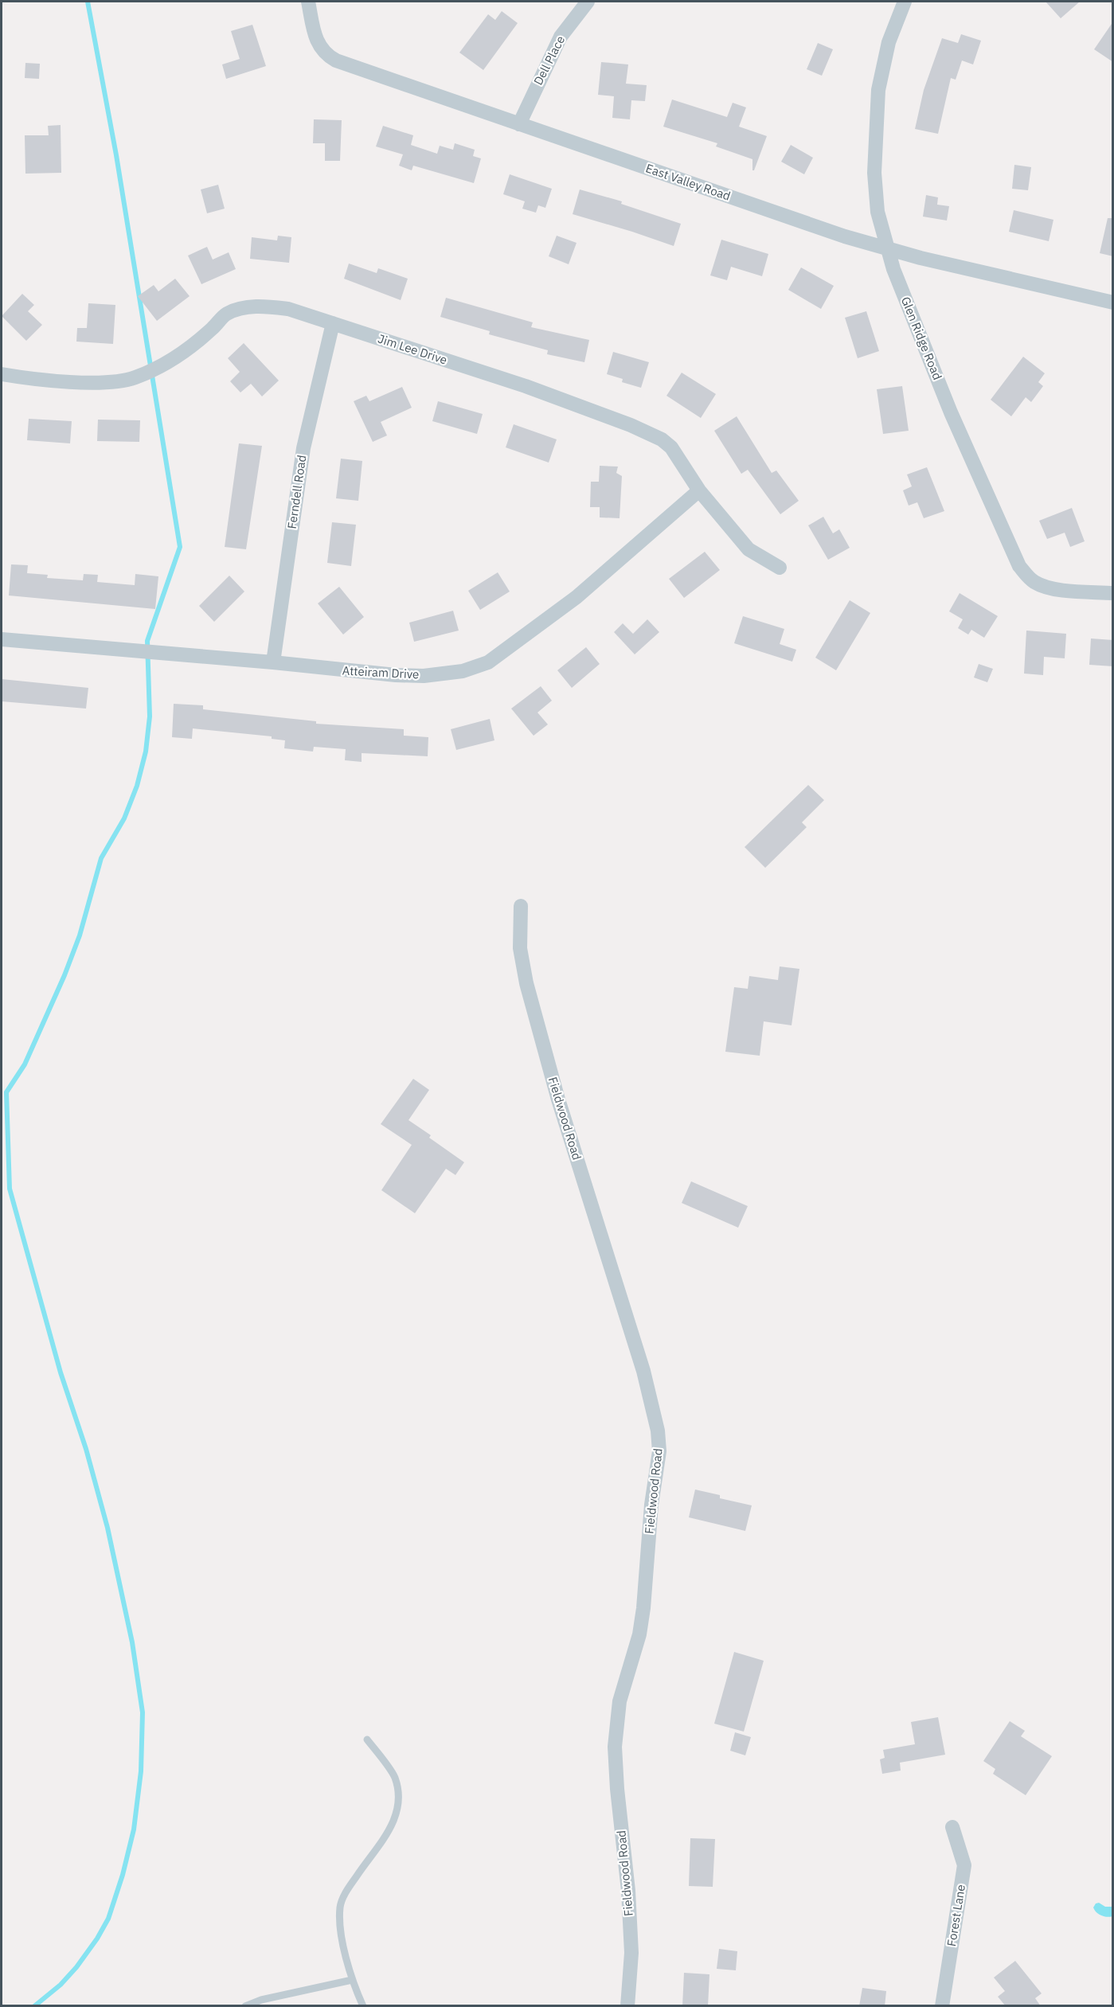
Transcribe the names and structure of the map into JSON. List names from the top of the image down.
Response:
{
  "streets": {
    "street": [
      "Dell Place",
      "East Valley Road",
      "Glen Ridge Road",
      "Jim Lee Drive",
      "Ferndell Road",
      "Atteiram Drive",
      "Fieldwood Road",
      "Forest Lane"
    ]
  },
  "crossings": [
    ["Dell Place", "East Valley Road"],
    ["East Valley Road", "Glen Ridge Road"],
    ["Jim Lee Drive", "Ferndell Road"],
    ["Jim Lee Drive", "Atteiram Drive"],
    ["Ferndell Road", "Atteiram Drive"]
  ]
}
